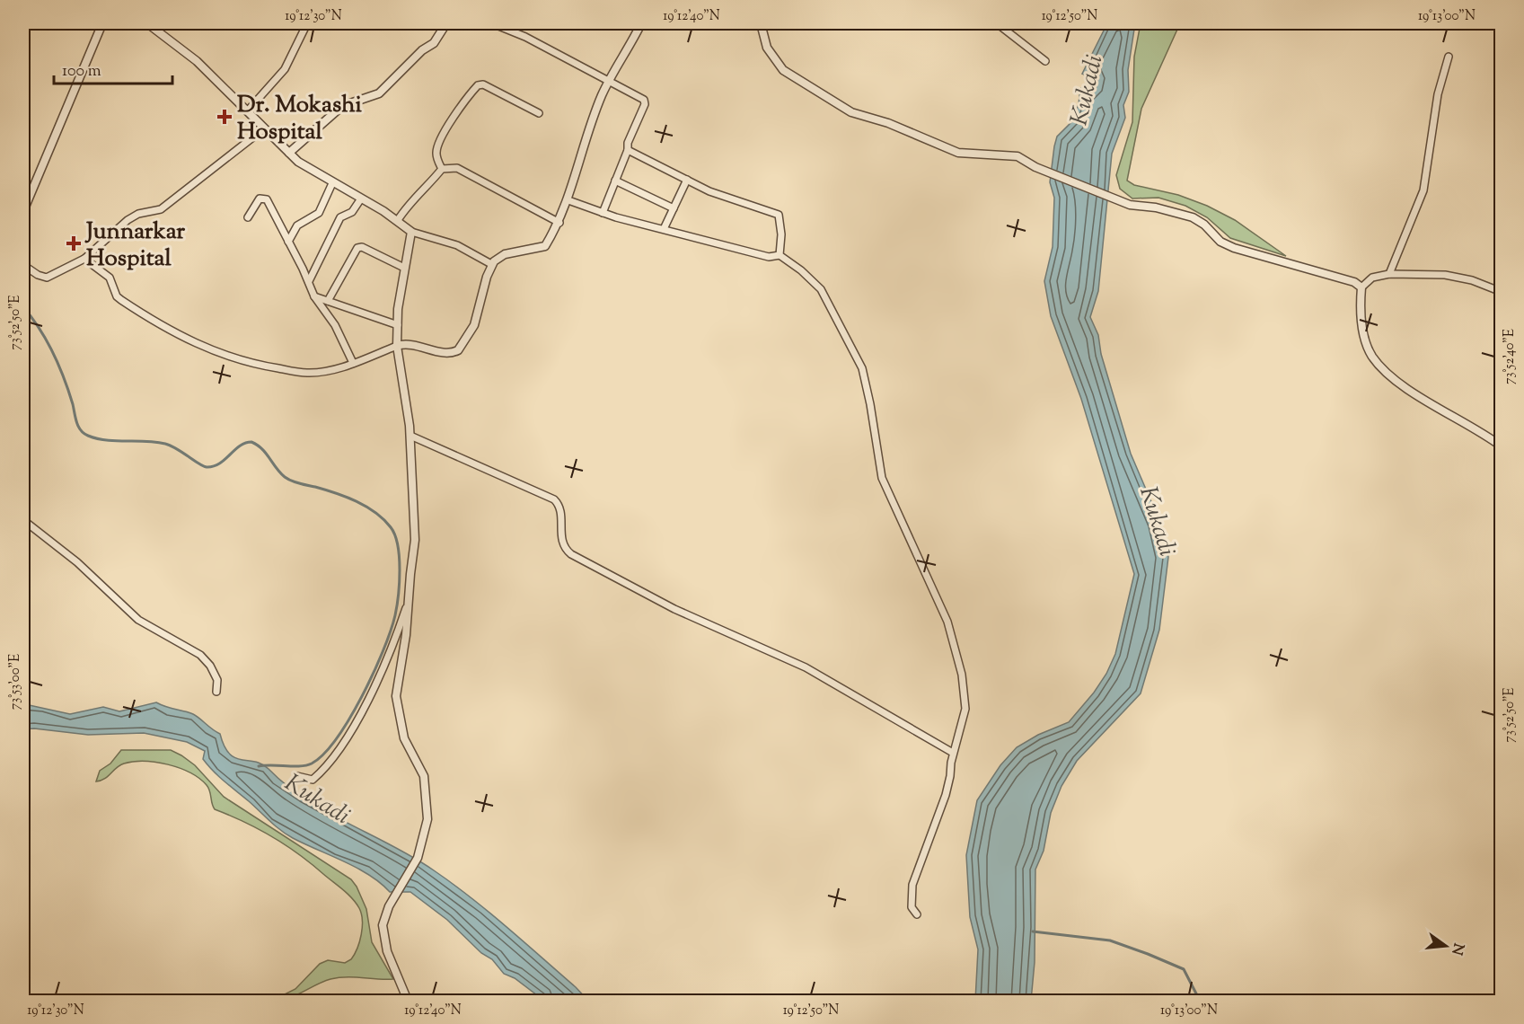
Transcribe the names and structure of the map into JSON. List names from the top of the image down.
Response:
{
  "water": ["Kukadi"],
  "places": {
    "health": ["Dr. Mokashi Hospital", "Junnarkar Hospital"]
  },
  "scale_bar": "100 m",
  "north": "right",
  "coordinates": [
    "19°12'30\"N",
    "19°12'40\"N",
    "19°12'50\"N",
    "19°13'00\"N",
    "73°52'50\"E",
    "73°52'40\"E",
    "73°53'00\"E"
  ]
}
